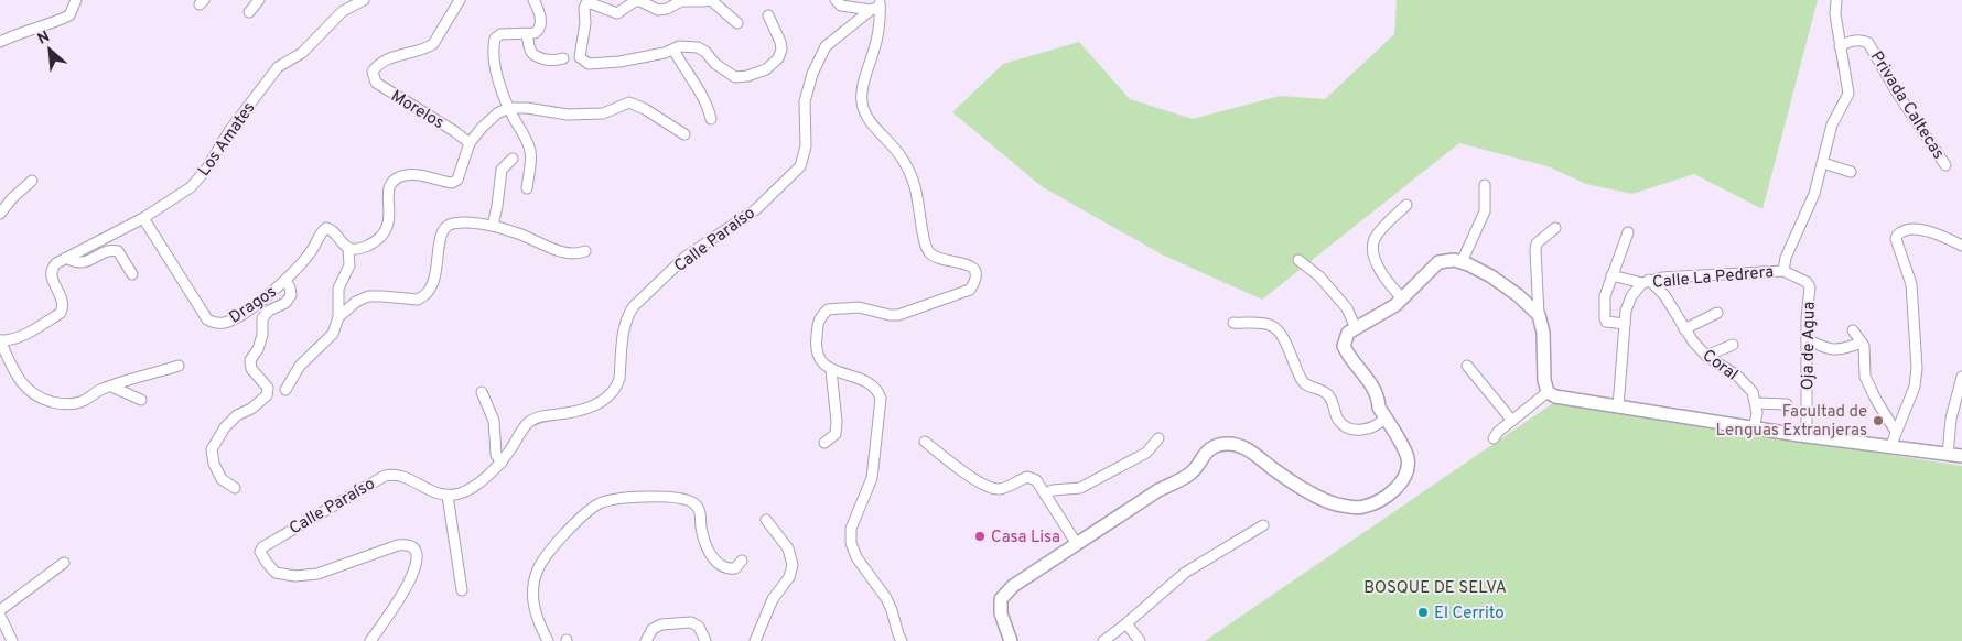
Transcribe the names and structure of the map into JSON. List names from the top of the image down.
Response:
{
  "streets": {
    "street": [
      "Privada Caltecas",
      "Morelos",
      "Los Amates",
      "Calle Paraíso",
      "Calle La Pedrera",
      "Dragos",
      "Oja de Agua",
      "Coral"
    ]
  },
  "crossings": [
    ["Los Amates", "Dragos"],
    ["Calle La Pedrera", "Oja de Agua"],
    ["Calle La Pedrera", "Coral"]
  ],
  "parks": ["BOSQUE DE SELVA"],
  "places": ["Facultad de Lenguas Extranjeras", "Casa Lisa", "El Cerrito"],
  "north": "top left"
}
